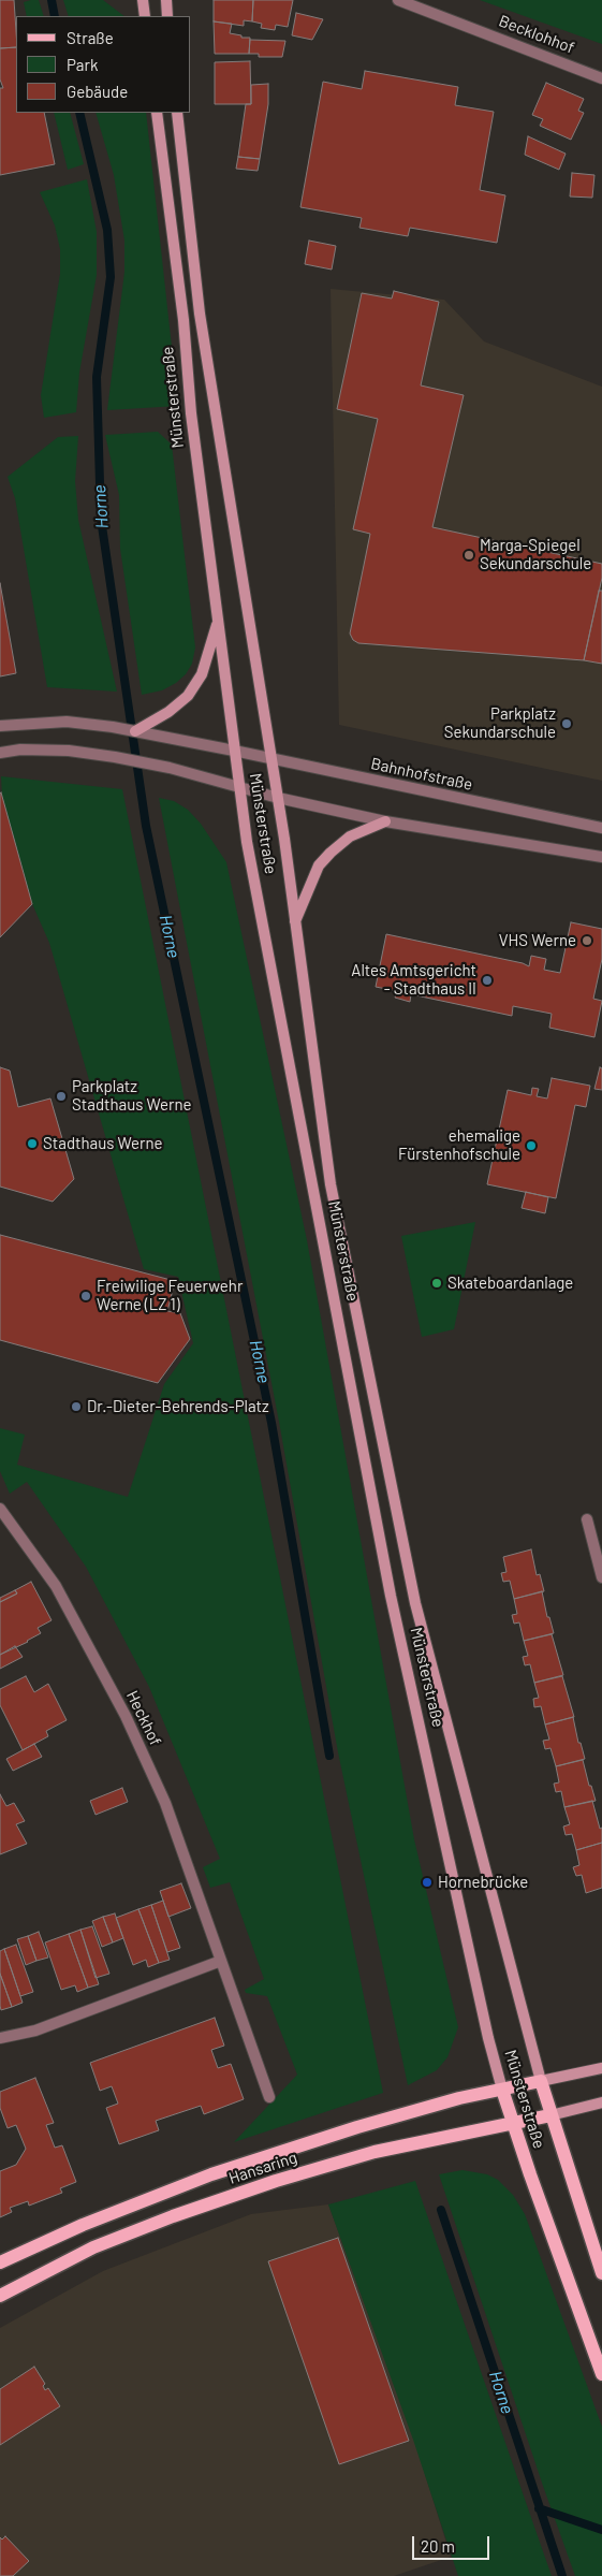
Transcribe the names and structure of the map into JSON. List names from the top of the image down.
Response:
{
  "streets": {
    "main road": ["Münsterstraße", "Hansaring"],
    "street": ["Becklohhof", "Bahnhofstraße", "Heckhof"]
  },
  "crossings": [
    ["Münsterstraße", "Bahnhofstraße"],
    ["Münsterstraße", "Hansaring"]
  ],
  "water": ["Horne"],
  "places": [
    "Marga-Spiegel Sekundarschule",
    "Parkplatz Sekundarschule",
    "VHS Werne",
    "Altes Amtsgericht - Stadthaus II",
    "Parkplatz Stadthaus Werne",
    "Stadthaus Werne",
    "ehemalige Fürstenhofschule",
    "Skateboardanlage",
    "Freiwilige Feuerwehr Werne (LZ 1)",
    "Dr.-Dieter-Behrends-Platz",
    "Hornebrücke"
  ],
  "legend": ["Straße", "Park", "Gebäude"],
  "scale_bar": "20 m"
}
